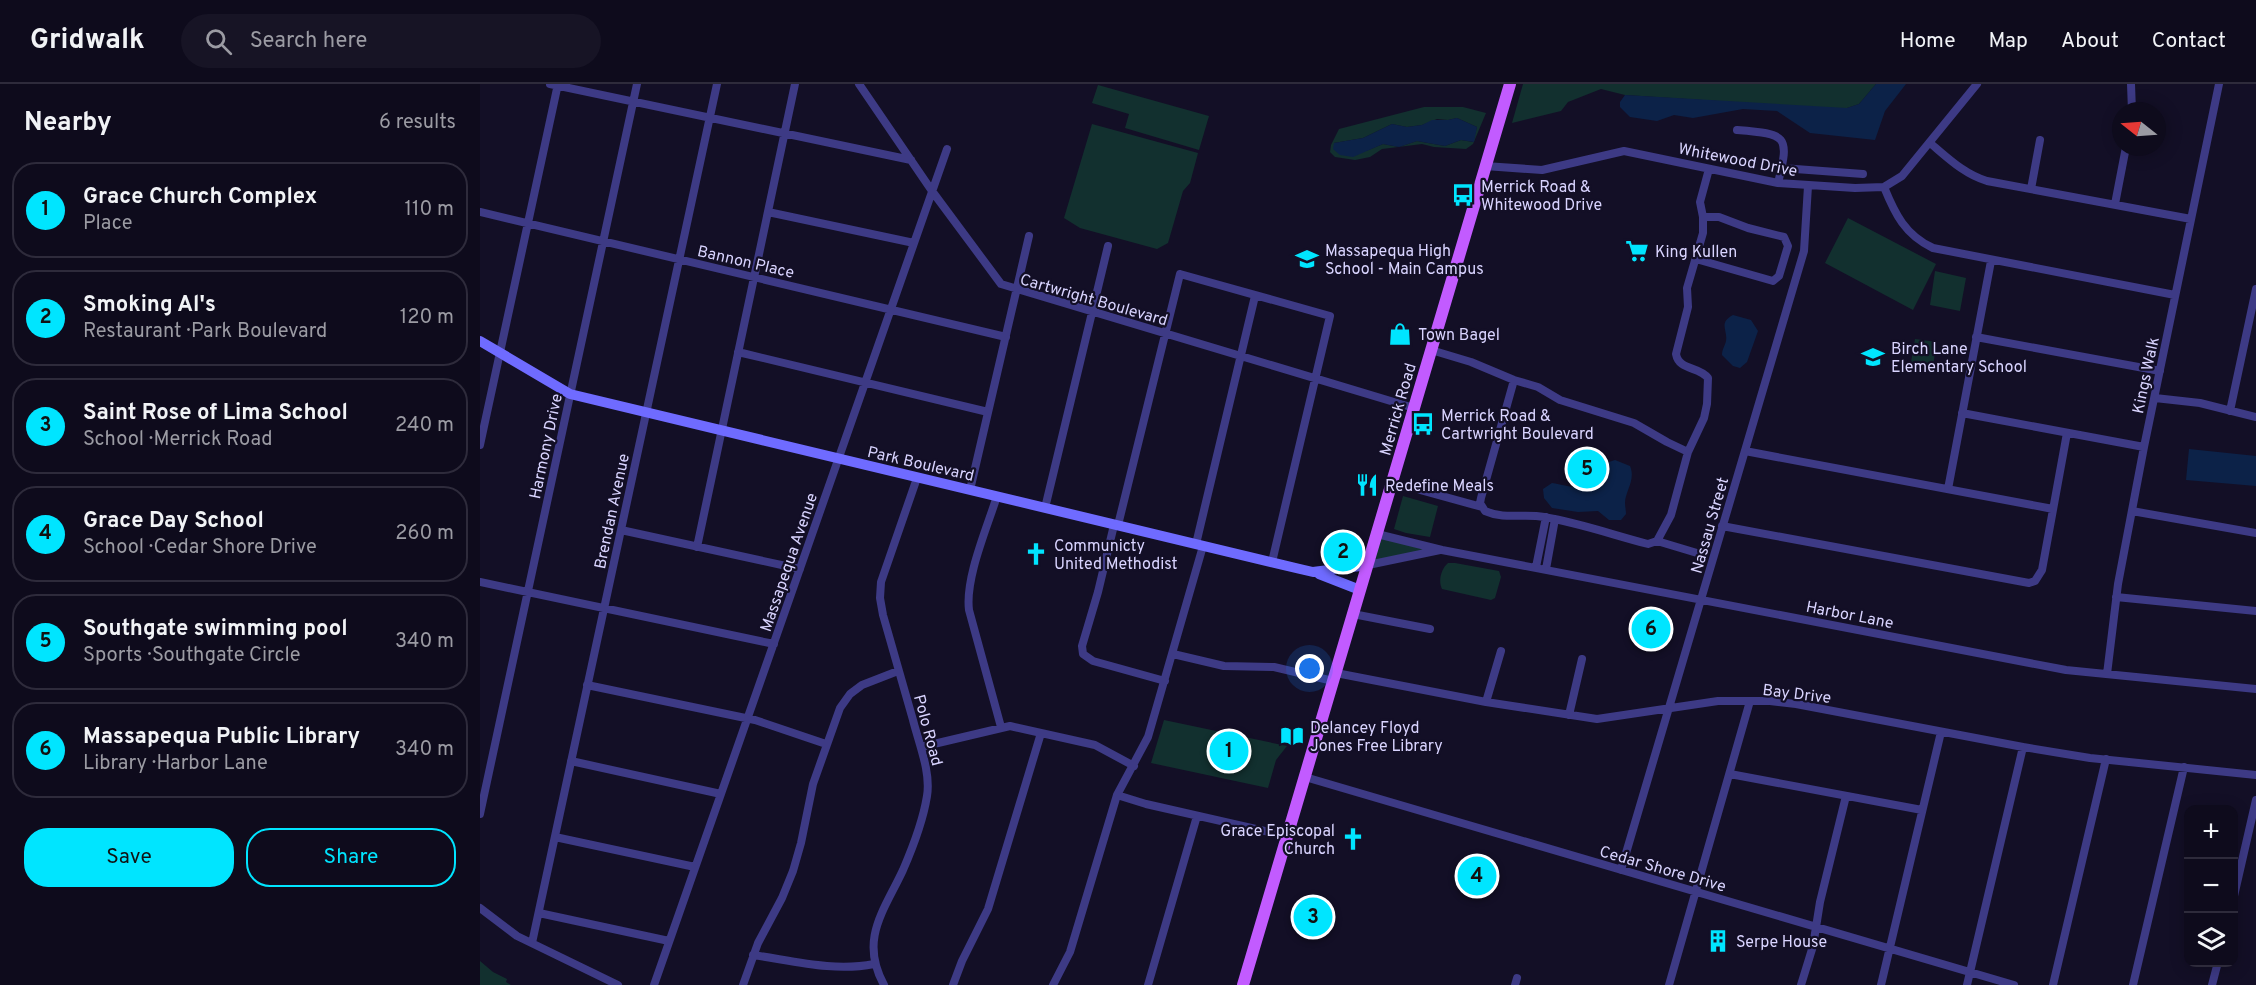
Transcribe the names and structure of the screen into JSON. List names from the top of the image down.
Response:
{
  "streets": {
    "main road": ["Merrick Road", "Park Boulevard"],
    "street": [
      "Whitewood Drive",
      "Bannon Place",
      "Cartwright Boulevard",
      "Kings Walk",
      "Harmony Drive",
      "Brendan Avenue",
      "Nassau Street",
      "Massapequa Avenue",
      "Harbor Lane",
      "Bay Drive",
      "Polo Road",
      "Cedar Shore Drive"
    ]
  },
  "crossings": [
    ["Whitewood Drive", "Merrick Road"],
    ["Whitewood Drive", "Nassau Street"],
    ["Bannon Place", "Harmony Drive"],
    ["Bannon Place", "Brendan Avenue"],
    ["Bannon Place", "Massapequa Avenue"],
    ["Cartwright Boulevard", "Merrick Road"],
    ["Cartwright Boulevard", "Massapequa Avenue"],
    ["Kings Walk", "Harbor Lane"],
    ["Merrick Road", "Park Boulevard"],
    ["Merrick Road", "Harbor Lane"],
    ["Merrick Road", "Bay Drive"],
    ["Merrick Road", "Cedar Shore Drive"],
    ["Harmony Drive", "Park Boulevard"],
    ["Park Boulevard", "Brendan Avenue"],
    ["Park Boulevard", "Massapequa Avenue"],
    ["Park Boulevard", "Harbor Lane"],
    ["Park Boulevard", "Polo Road"],
    ["Nassau Street", "Harbor Lane"],
    ["Nassau Street", "Bay Drive"],
    ["Nassau Street", "Cedar Shore Drive"]
  ],
  "places": {
    "bus stop": ["Merrick Road & Whitewood Drive", "Merrick Road & Cartwright Boulevard"],
    "supermarket": ["King Kullen"],
    "school or university": ["Massapequa High School - Main Campus", "Birch Lane Elementary School"],
    "shop": ["Town Bagel"],
    "restaurant": ["Redefine Meals"],
    "church": ["Communicty United Methodist", "Grace Episcopal Church"],
    "library": ["Delancey Floyd Jones Free Library"],
    "building": ["Serpe House"]
  },
  "north": "left",
  "page": {
    "header": "Gridwalk",
    "search": "Search here",
    "nav": [
      "Home",
      "Map",
      "About",
      "Contact"
    ],
    "heading": ["Nearby", "6 results"],
    "list": [
      {
        "mark": "1",
        "name": "Grace Church Complex",
        "note": "Place",
        "value": "110 m"
      },
      {
        "mark": "2",
        "name": "Smoking Al's",
        "note": "Restaurant · Park Boulevard",
        "value": "120 m"
      },
      {
        "mark": "3",
        "name": "Saint Rose of Lima School",
        "note": "School · Merrick Road",
        "value": "240 m"
      },
      {
        "mark": "4",
        "name": "Grace Day School",
        "note": "School · Cedar Shore Drive",
        "value": "260 m"
      },
      {
        "mark": "5",
        "name": "Southgate swimming pool",
        "note": "Sports · Southgate Circle",
        "value": "340 m"
      },
      {
        "mark": "6",
        "name": "Massapequa Public Library",
        "note": "Library · Harbor Lane",
        "value": "340 m"
      }
    ],
    "pins": [
      "5",
      "2",
      "6",
      "1",
      "4",
      "3"
    ],
    "map_buttons": ["+", "−"],
    "buttons": ["Save", "Share"]
  }
}
